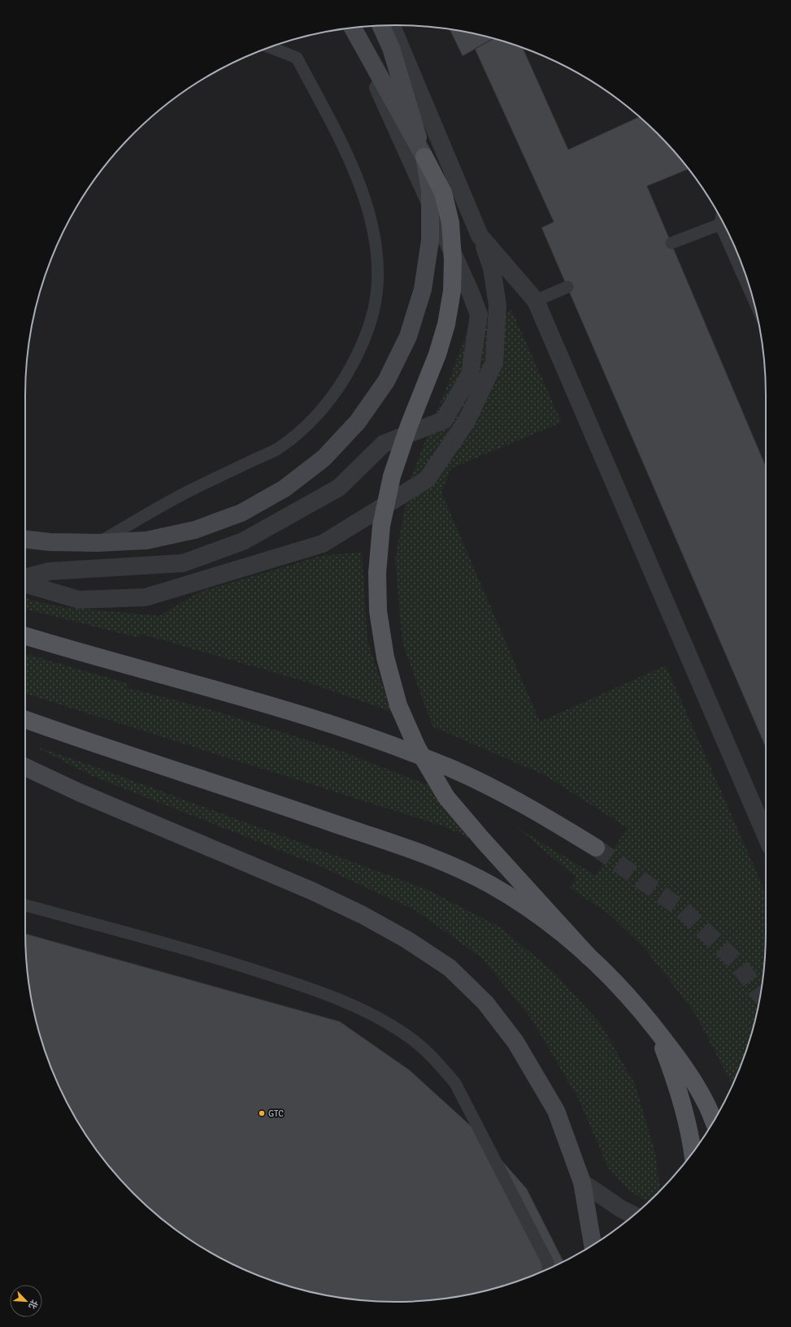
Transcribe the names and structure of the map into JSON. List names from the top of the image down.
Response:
{
  "places": ["GTC"],
  "north": "bottom right"
}
